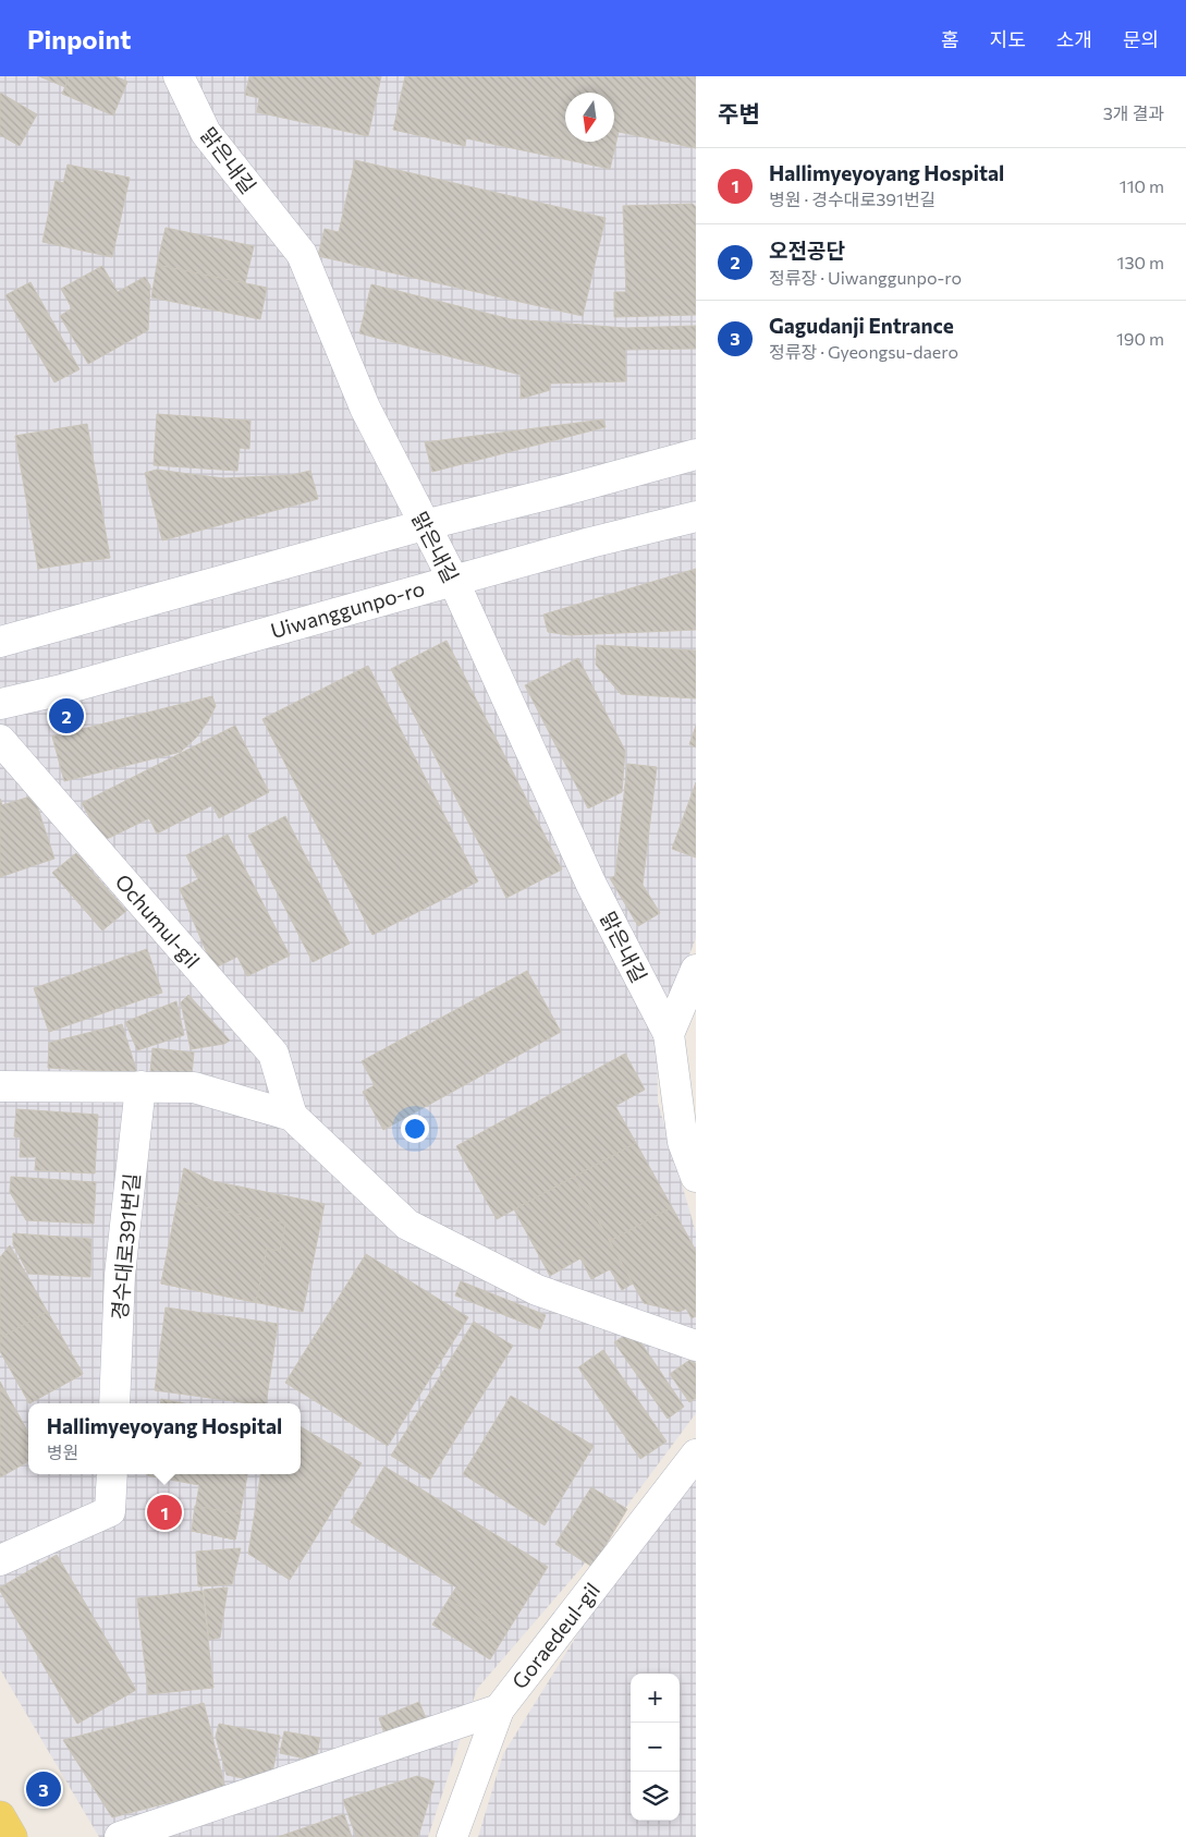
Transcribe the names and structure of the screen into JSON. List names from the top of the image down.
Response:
{
  "streets": {
    "street": [
      "맑은내길",
      "Uiwanggunpo-ro",
      "Ochumul-gil",
      "경수대로391번길",
      "Goraedeul-gil"
    ]
  },
  "crossings": [
    ["맑은내길", "Uiwanggunpo-ro"]
  ],
  "north": "bottom",
  "page": {
    "header": "Pinpoint",
    "nav": [
      "홈",
      "지도",
      "소개",
      "문의"
    ],
    "heading": ["주변", "3개 결과"],
    "list": [
      {
        "mark": "1",
        "name": "Hallimyeyoyang Hospital",
        "note": "병원 · 경수대로391번길",
        "value": "110 m"
      },
      {
        "mark": "2",
        "name": "오전공단",
        "note": "정류장 · Uiwanggunpo-ro",
        "value": "130 m"
      },
      {
        "mark": "3",
        "name": "Gagudanji Entrance",
        "note": "정류장 · Gyeongsu-daero",
        "value": "190 m"
      }
    ],
    "pins": ["2", "1", "3"],
    "popup": ["Hallimyeyoyang Hospital", "병원"],
    "map_buttons": ["+", "−"]
  }
}
